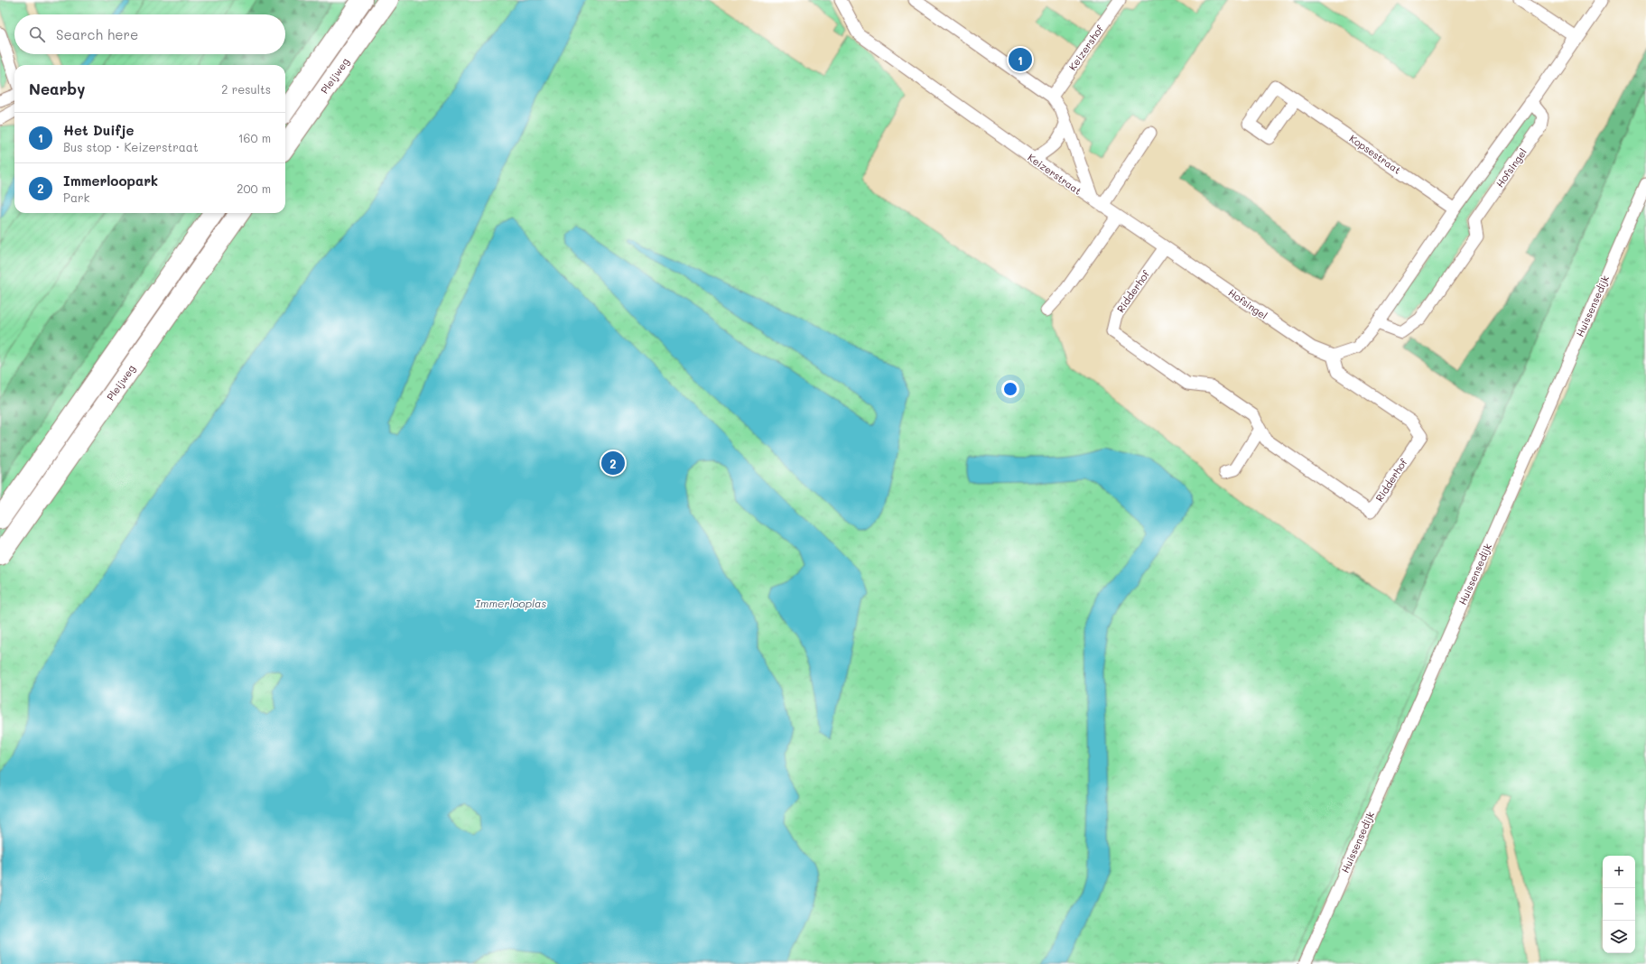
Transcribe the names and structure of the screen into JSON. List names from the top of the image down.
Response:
{
  "streets": {
    "highway": ["Pleijweg"],
    "street": [
      "Keizershof",
      "Kopsestraat",
      "Hofsingel",
      "Keizerstraat",
      "Ridderhof",
      "Huissensedijk"
    ]
  },
  "crossings": [
    ["Keizershof", "Keizerstraat"],
    ["Hofsingel", "Keizerstraat"],
    ["Hofsingel", "Ridderhof"]
  ],
  "water": ["Immerlooplas"],
  "page": {
    "search": "Search here",
    "pins": ["1", "2"],
    "heading": ["Nearby", "2 results"],
    "list": [
      {
        "mark": "1",
        "name": "Het Duifje",
        "note": "Bus stop · Keizerstraat",
        "value": "160 m"
      },
      {
        "mark": "2",
        "name": "Immerloopark",
        "note": "Park",
        "value": "200 m"
      }
    ],
    "map_buttons": ["+", "−"]
  }
}
